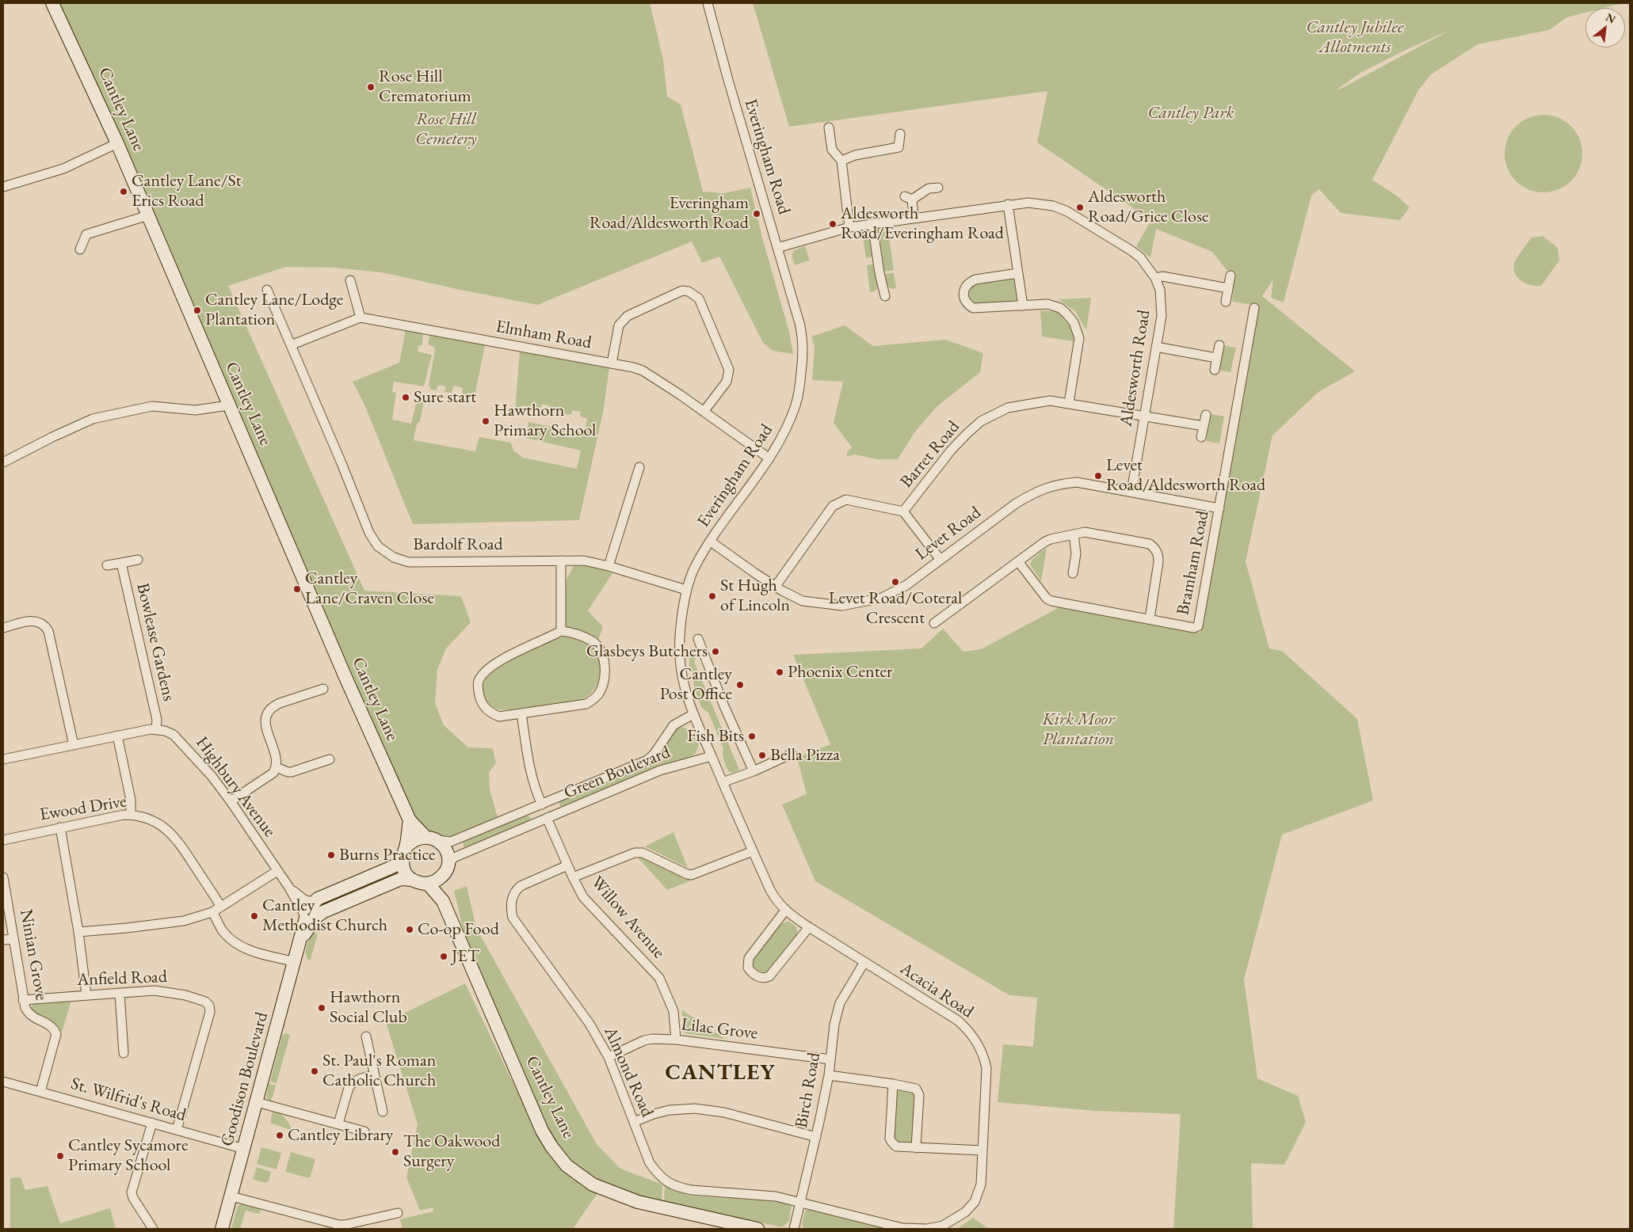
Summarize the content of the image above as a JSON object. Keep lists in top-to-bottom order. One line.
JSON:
{"streets":{"main road":["Cantley Lane","Goodison Boulevard"],"street":["Everingham Road","Elmham Road","Aldesworth Road","Barret Road","Levet Road","Bardolf Road","Bramham Road","Bowlease Gardens","Green Boulevard","Highbury Avenue","Ewood Drive","Willow Avenue","Ninian Grove","Anfield Road","Acacia Road","Lilac Grove","Almond Road","Birch Road","St. Wilfrid's Road"]},"crossings":[["Cantley Lane","Green Boulevard"],["Cantley Lane","Goodison Boulevard"],["Everingham Road","Elmham Road"],["Everingham Road","Aldesworth Road"],["Everingham Road","Levet Road"],["Everingham Road","Bardolf Road"],["Everingham Road","Green Boulevard"],["Everingham Road","Acacia Road"],["Aldesworth Road","Barret Road"],["Aldesworth Road","Levet Road"],["Levet Road","Bramham Road"],["Bowlease Gardens","Highbury Avenue"],["Green Boulevard","Willow Avenue"],["Green Boulevard","Acacia Road"],["Green Boulevard","Goodison Boulevard"],["Willow Avenue","Lilac Grove"],["Willow Avenue","Almond Road"],["Ninian Grove","Anfield Road"],["Ninian Grove","St. Wilfrid's Road"],["Anfield Road","St. Wilfrid's Road"],["Acacia Road","Almond Road"],["Acacia Road","Birch Road"],["Lilac Grove","Almond Road"],["Lilac Grove","Birch Road"],["Almond Road","Birch Road"],["Goodison Boulevard","St. Wilfrid's Road"]],"districts":["CANTLEY"],"parks":["Cantley Jubilee Allotments","Cantley Park","Rose Hill Cemetery","Kirk Moor Plantation"],"places":["Rose Hill Crematorium","Cantley Lane/St Erics Road","Aldesworth Road/Grice Close","Everingham Road/Aldesworth Road","Aldesworth Road/Everingham Road","Cantley Lane/Lodge Plantation","Sure start","Hawthorn Primary School","Levet Road/Aldesworth Road","Levet Road/Coteral Crescent","Cantley Lane/Craven Close","St Hugh of Lincoln","Glasbeys Butchers","Phoenix Center","Cantley Post Office","Fish Bits","Bella Pizza","Burns Practice","Cantley Methodist Church","Co-op Food","JET","Hawthorn Social Club","St. Paul's Roman Catholic Church","Cantley Library","The Oakwood Surgery","Cantley Sycamore Primary School"],"north":"top right"}
